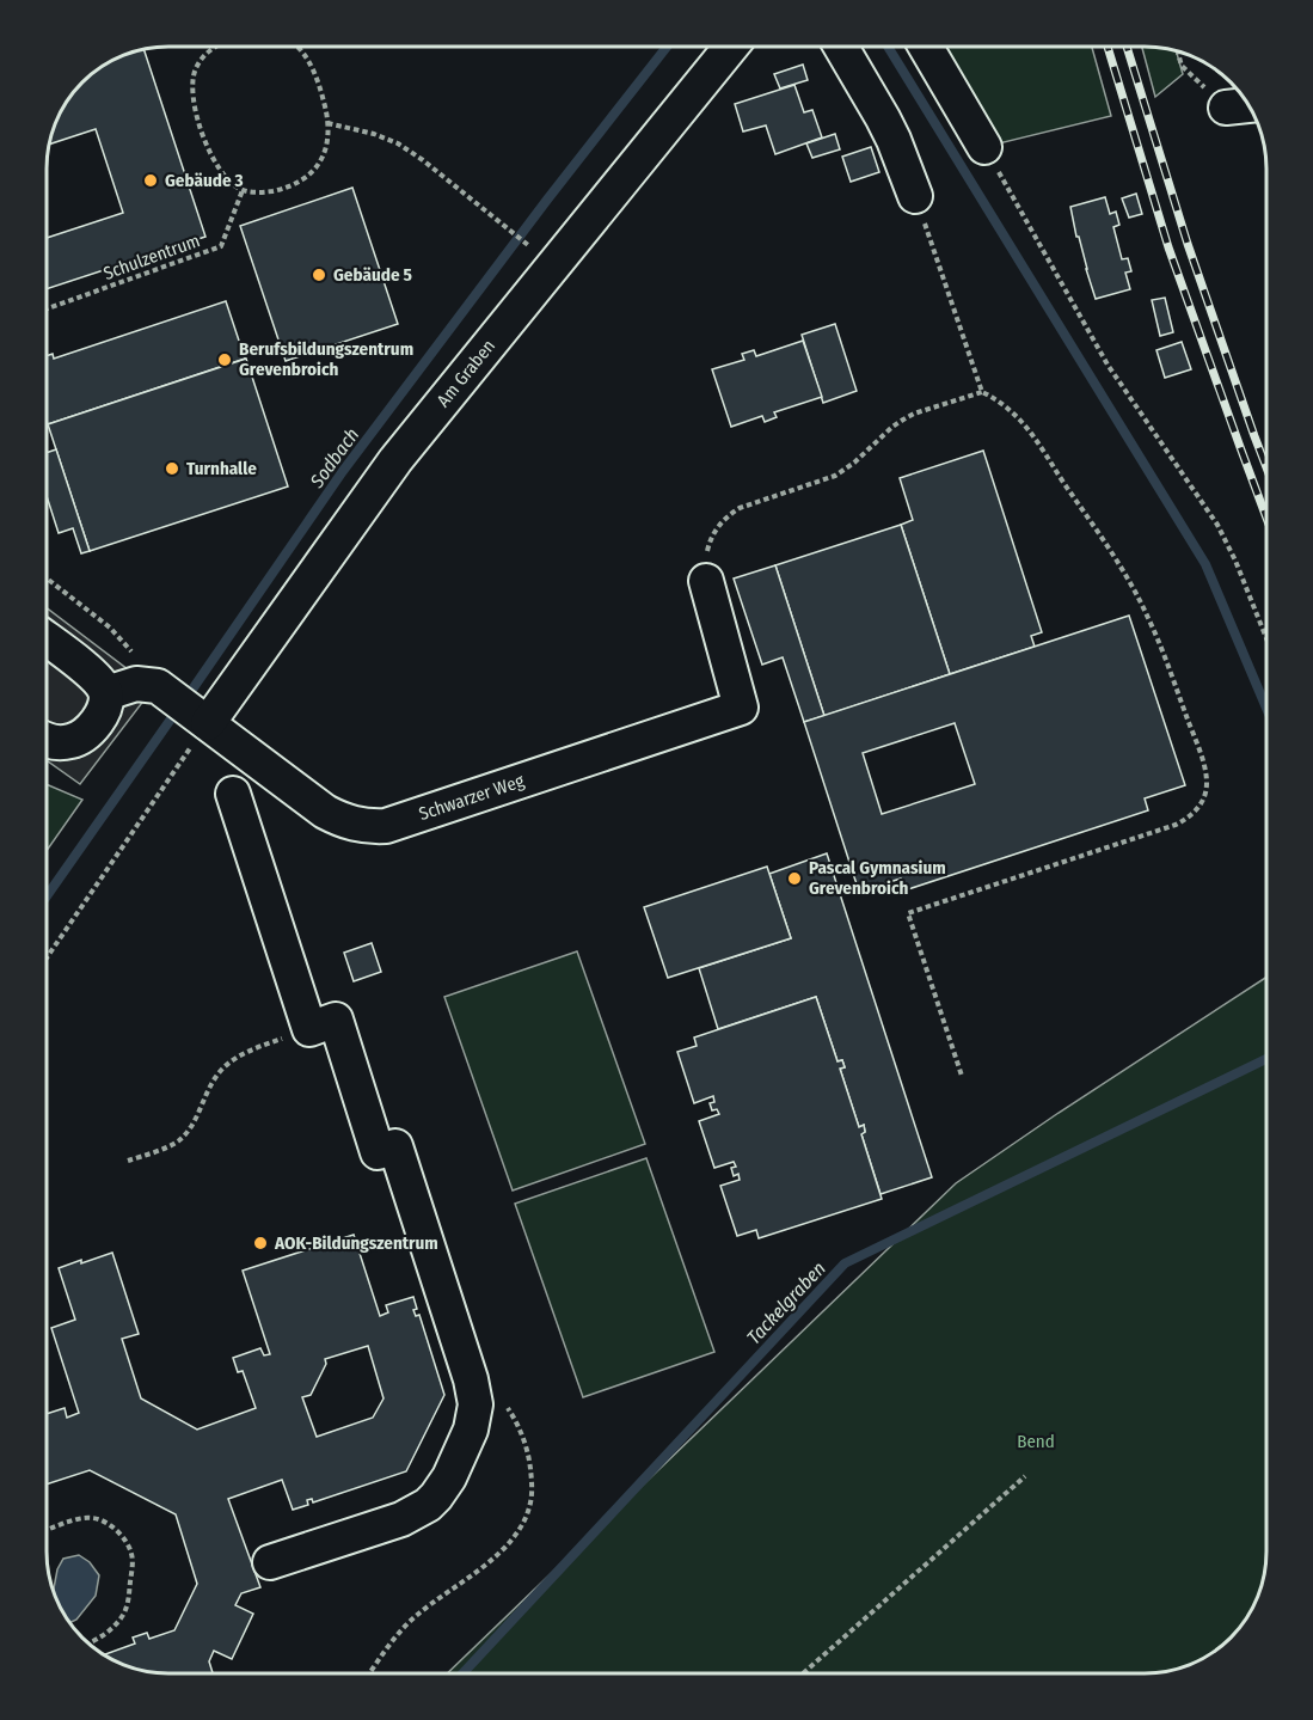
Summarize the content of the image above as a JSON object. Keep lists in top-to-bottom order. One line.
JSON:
{"streets":{"street":["Am Graben","Schwarzer Weg"],"path":["Schulzentrum"]},"crossings":[["Am Graben","Schwarzer Weg"]],"water":["Sodbach","Tackelgraben"],"parks":["Bend"],"places":["Gebäude 3","Gebäude 5","Berufsbildungszentrum Grevenbroich","Turnhalle","Pascal Gymnasium Grevenbroich","AOK-Bildungszentrum"]}
